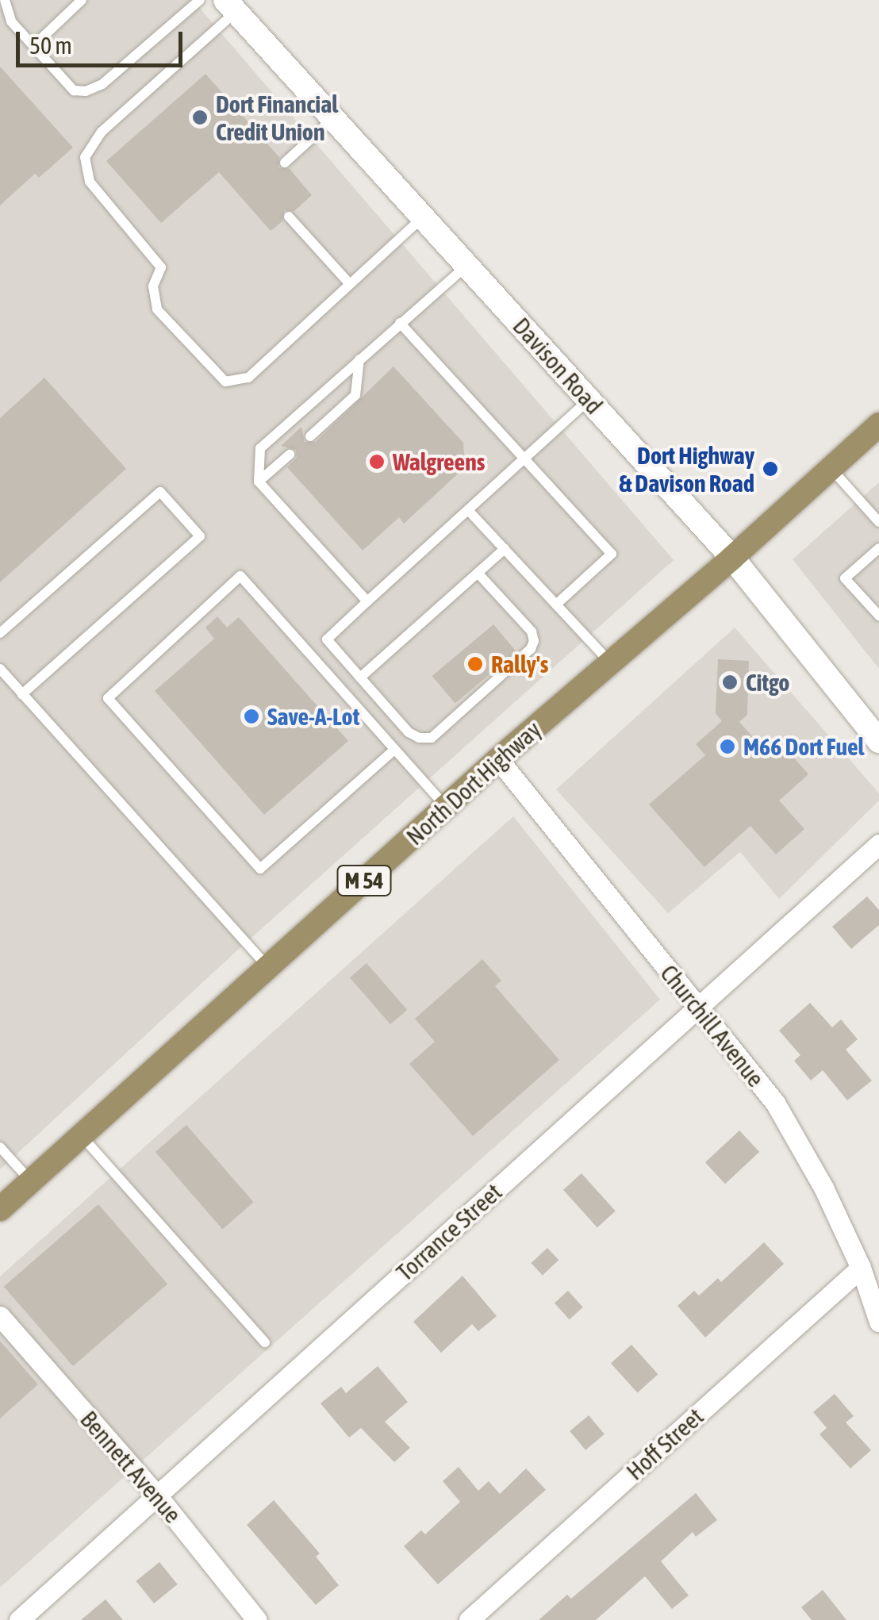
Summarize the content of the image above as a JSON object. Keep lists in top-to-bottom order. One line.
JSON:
{"streets":{"main road":["Davison Road","North Dort Highway","M 54"],"street":["Churchill Avenue","Torrance Street","Hoff Street","Bennett Avenue"]},"crossings":[["Davison Road","North Dort Highway"],["North Dort Highway","Churchill Avenue"],["Churchill Avenue","Torrance Street"],["Churchill Avenue","Hoff Street"],["Torrance Street","Bennett Avenue"]],"places":["Dort Financial Credit Union","Walgreens","Dort Highway & Davison Road","Rally's","Citgo","Save-A-Lot","M66 Dort Fuel"],"scale_bar":"50 m"}
